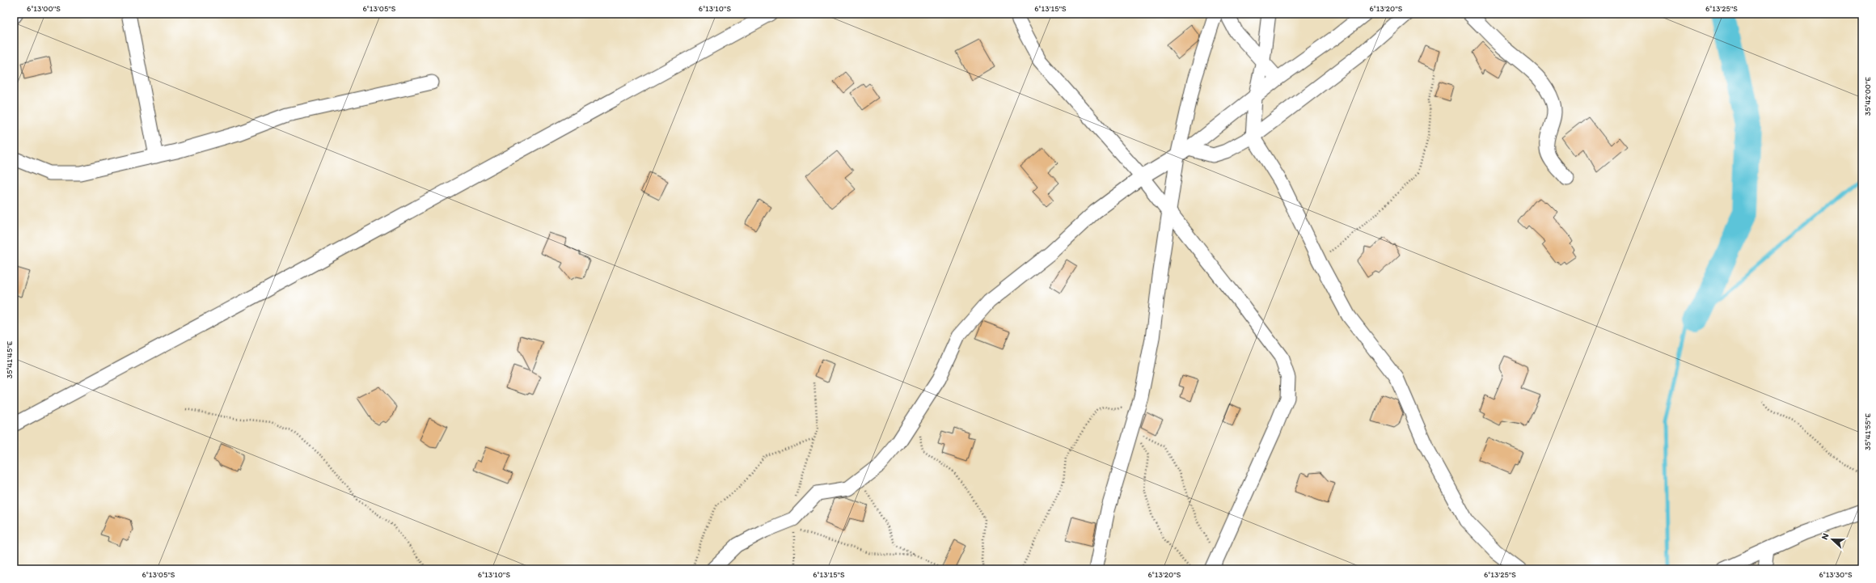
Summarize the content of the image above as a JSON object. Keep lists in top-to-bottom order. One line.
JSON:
{"north":"left","coordinates":["6°13'00\"S","6°13'05\"S","6°13'10\"S","6°13'15\"S","6°13'20\"S","6°13'25\"S","35°42'00\"E","35°41'45\"E","35°41'55\"E","6°13'30\"S"]}
